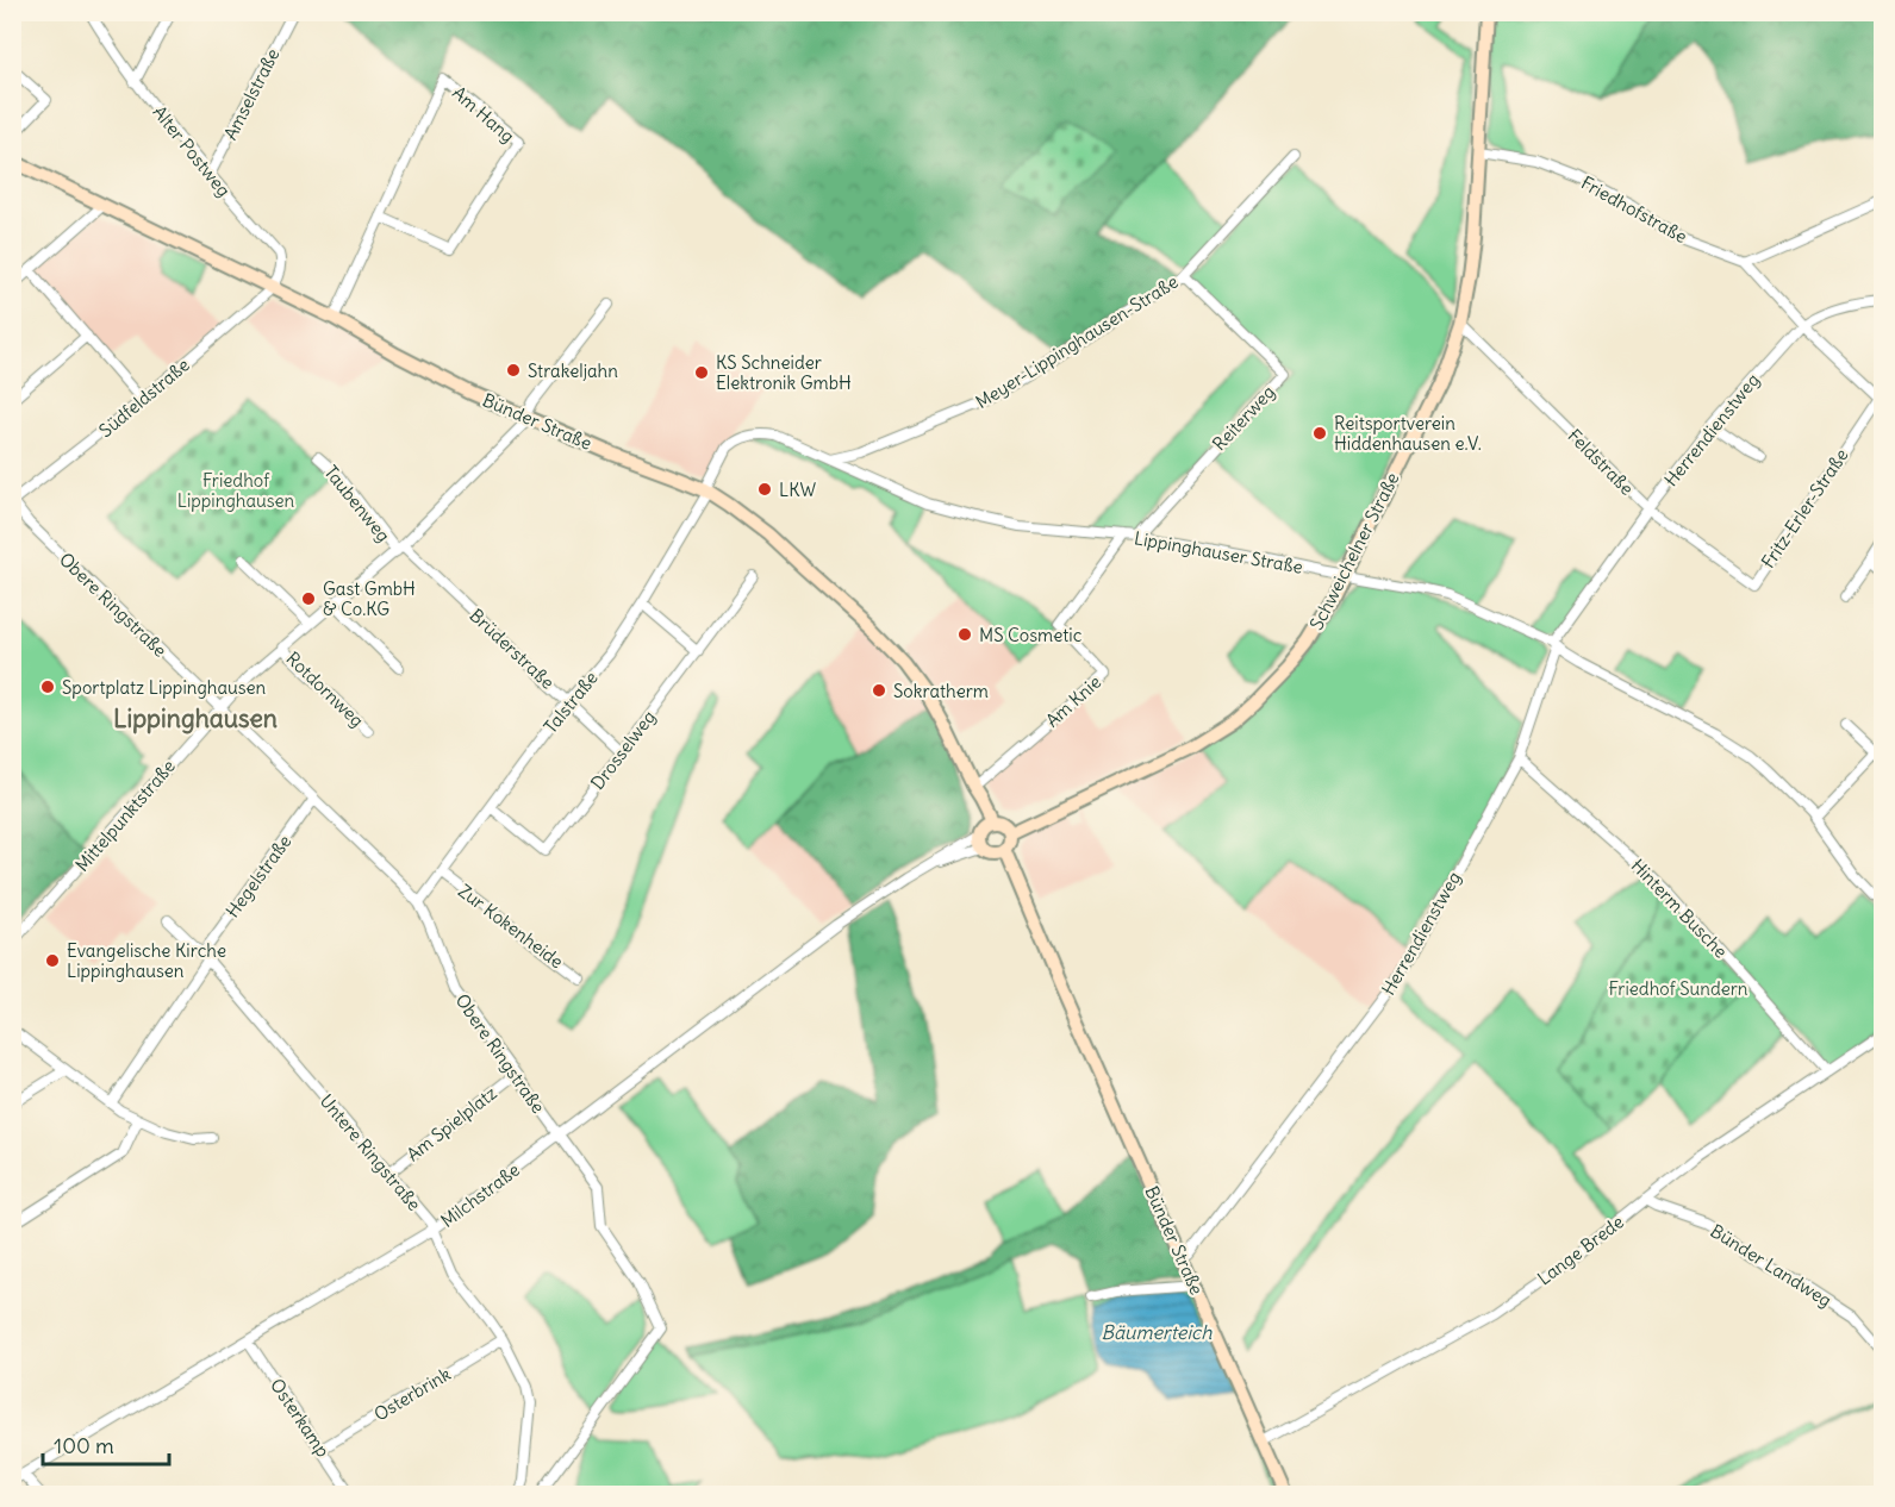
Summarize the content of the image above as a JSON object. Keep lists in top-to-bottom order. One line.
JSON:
{"streets":{"main road":["Bünder Straße","Schweichelner Straße"],"street":["Amselstraße","Am Hang","Alter Postweg","Friedhofstraße","Meyer-Lippinghausen-Straße","Südfeldstraße","Reiterweg","Herrendienstweg","Feldstraße","Taubenweg","Fritz-Erler-Straße","Lippinghauser Straße","Obere Ringstraße","Brüderstraße","Rotdornweg","Am Knie","Talstraße","Drosselweg","Mittelpunktstraße","Hegelstraße","Hinterm Busche","Zur Kokenheide","Am Spielplatz","Untere Ringstraße","Milchstraße","Lange Brede","Bünder Landweg","Osterbrink","Osterkamp"]},"crossings":[["Amselstraße","Alter Postweg"],["Am Hang","Bünder Straße"],["Alter Postweg","Südfeldstraße"],["Alter Postweg","Bünder Straße"],["Friedhofstraße","Herrendienstweg"],["Friedhofstraße","Fritz-Erler-Straße"],["Friedhofstraße","Schweichelner Straße"],["Meyer-Lippinghausen-Straße","Reiterweg"],["Meyer-Lippinghausen-Straße","Lippinghauser Straße"],["Südfeldstraße","Bünder Straße"],["Südfeldstraße","Obere Ringstraße"],["Reiterweg","Lippinghauser Straße"],["Bünder Straße","Herrendienstweg"],["Bünder Straße","Schweichelner Straße"],["Bünder Straße","Lippinghauser Straße"],["Bünder Straße","Am Knie"],["Bünder Straße","Talstraße"],["Bünder Straße","Mittelpunktstraße"],["Bünder Straße","Milchstraße"],["Bünder Straße","Lange Brede"],["Herrendienstweg","Feldstraße"],["Herrendienstweg","Lippinghauser Straße"],["Herrendienstweg","Hinterm Busche"],["Feldstraße","Fritz-Erler-Straße"],["Feldstraße","Schweichelner Straße"],["Taubenweg","Brüderstraße"],["Taubenweg","Mittelpunktstraße"],["Schweichelner Straße","Lippinghauser Straße"],["Schweichelner Straße","Milchstraße"],["Lippinghauser Straße","Am Knie"],["Lippinghauser Straße","Talstraße"],["Obere Ringstraße","Talstraße"],["Obere Ringstraße","Mittelpunktstraße"],["Obere Ringstraße","Hegelstraße"],["Obere Ringstraße","Am Spielplatz"],["Obere Ringstraße","Milchstraße"],["Brüderstraße","Talstraße"],["Brüderstraße","Drosselweg"],["Brüderstraße","Mittelpunktstraße"],["Rotdornweg","Mittelpunktstraße"],["Talstraße","Drosselweg"],["Talstraße","Zur Kokenheide"],["Hegelstraße","Untere Ringstraße"],["Hinterm Busche","Lange Brede"],["Am Spielplatz","Untere Ringstraße"],["Untere Ringstraße","Milchstraße"],["Untere Ringstraße","Osterbrink"],["Milchstraße","Osterkamp"],["Lange Brede","Bünder Landweg"],["Osterbrink","Osterkamp"]],"districts":["Lippinghausen"],"water":["Bäumerteich"],"parks":["Friedhof Lippinghausen","Friedhof Sundern"],"places":["Strakeljahn","KS Schneider Elektronik GmbH","Reitsportverein Hiddenhausen e.V.","LKW","Gast GmbH & Co.KG","MS Cosmetic","Sportplatz Lippinghausen","Sokratherm","Evangelische Kirche Lippinghausen"],"scale_bar":"100 m"}
